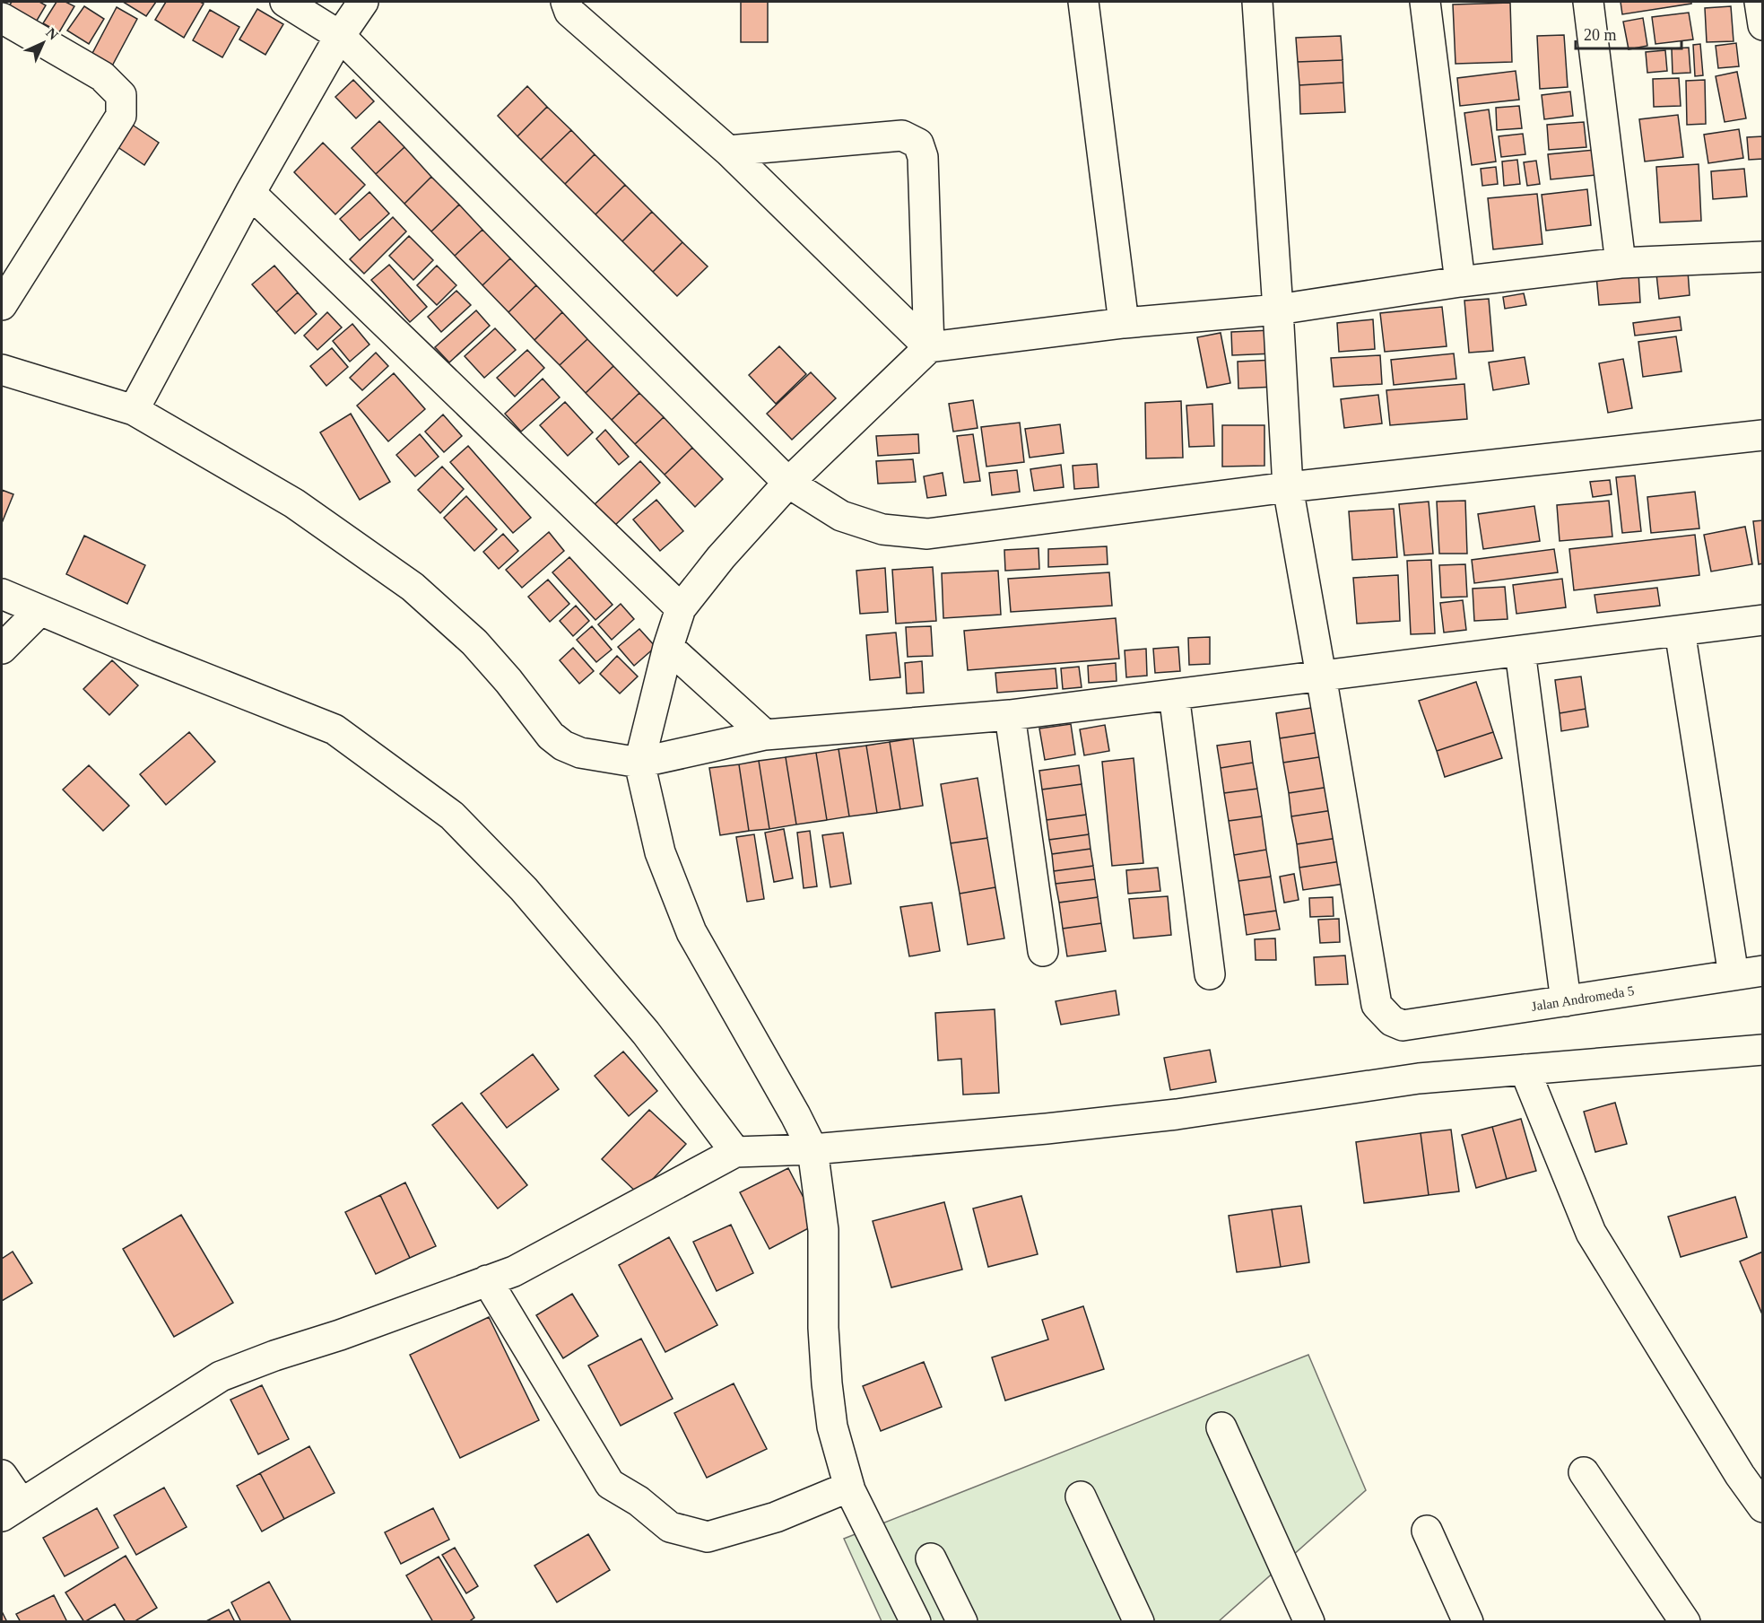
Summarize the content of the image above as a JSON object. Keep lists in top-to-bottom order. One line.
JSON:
{"streets":{"street":["Jalan Andromeda 5"]},"scale_bar":"20 m","north":"top right"}
